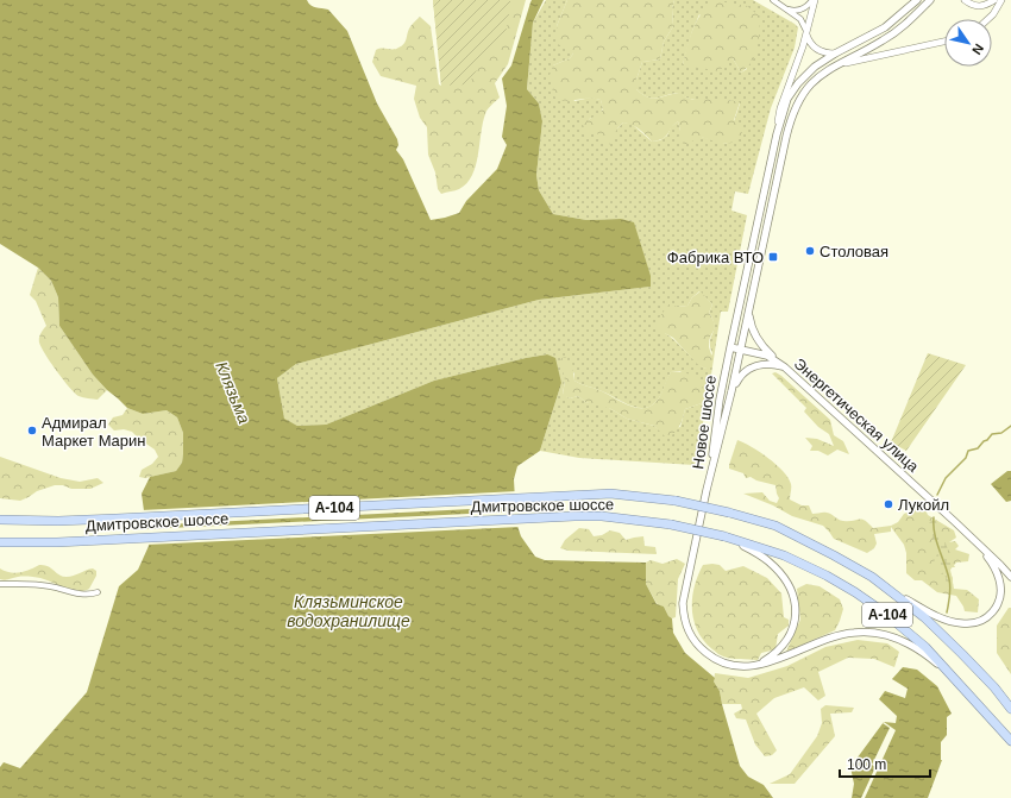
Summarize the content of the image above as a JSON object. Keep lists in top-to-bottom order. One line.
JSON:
{"streets":{"highway":["Дмитровское шоссе","А-104"],"main road":["Энергетическая улица","Новое шоссе"]},"crossings":[["Энергетическая улица","Новое шоссе"]],"water":["Клязьма","Клязьминское водохранилище"],"places":{"other":["Столовая","Адмирал Маркет Марин","Лукойл"],"transit":["Фабрика ВТО"]},"scale_bar":"100 m","north":"bottom right"}
